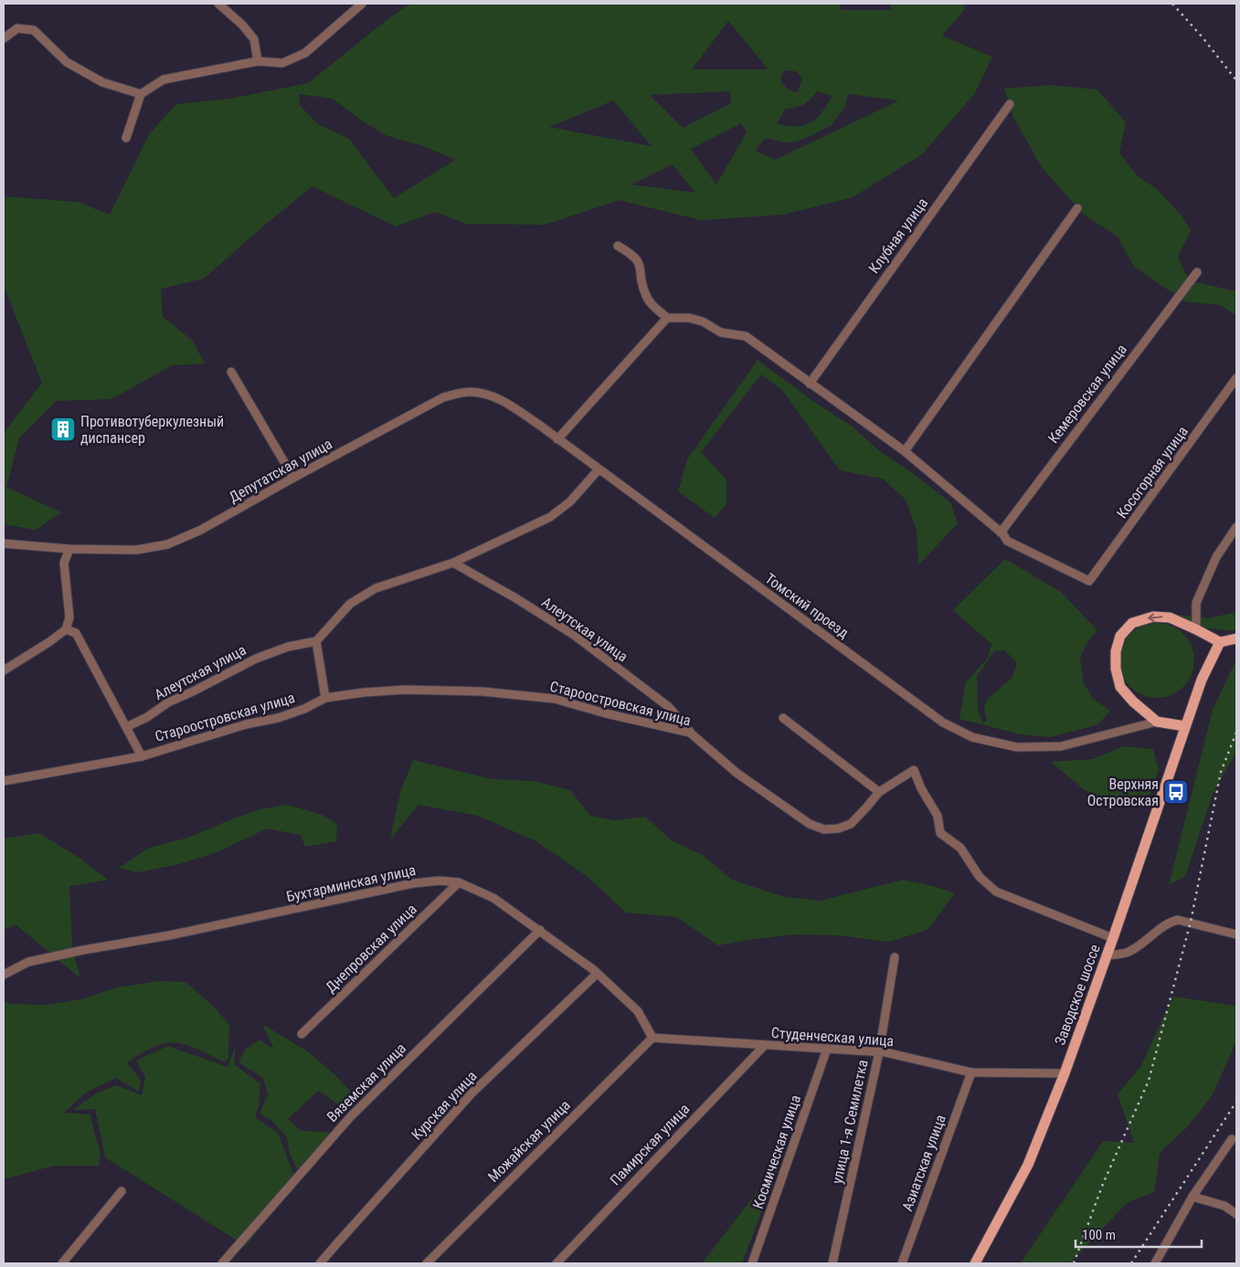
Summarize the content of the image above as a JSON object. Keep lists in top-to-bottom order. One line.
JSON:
{"streets":{"main road":["Заводское шоссе"],"street":["Клубная улица","Кемеровская улица","Депутатская улица","Косогорная улица","Томский проезд","Алеутская улица","Староостровская улица","Бухтарминская улица","Днепровская улица","Студенческая улица","Вяземская улица","Курская улица","улица 1-я Семилетка","Можайская улица","Памирская улица","Космическая улица","Азиатская улица"]},"crossings":[["Кемеровская улица","Косогорная улица"],["Депутатская улица","Томский проезд"],["Томский проезд","Заводское шоссе"],["Алеутская улица","Староостровская улица"],["Староостровская улица","Заводское шоссе"],["Бухтарминская улица","Днепровская улица"],["Бухтарминская улица","Студенческая улица"],["Бухтарминская улица","Вяземская улица"],["Бухтарминская улица","Курская улица"],["Бухтарминская улица","Можайская улица"],["Заводское шоссе","Студенческая улица"],["Студенческая улица","улица 1-я Семилетка"],["Студенческая улица","Можайская улица"],["Студенческая улица","Памирская улица"],["Студенческая улица","Космическая улица"],["Студенческая улица","Азиатская улица"]],"places":{"building":["Противотуберкулезный диспансер"],"bus stop":["Верхняя Островская"]},"scale_bar":"100 m"}
